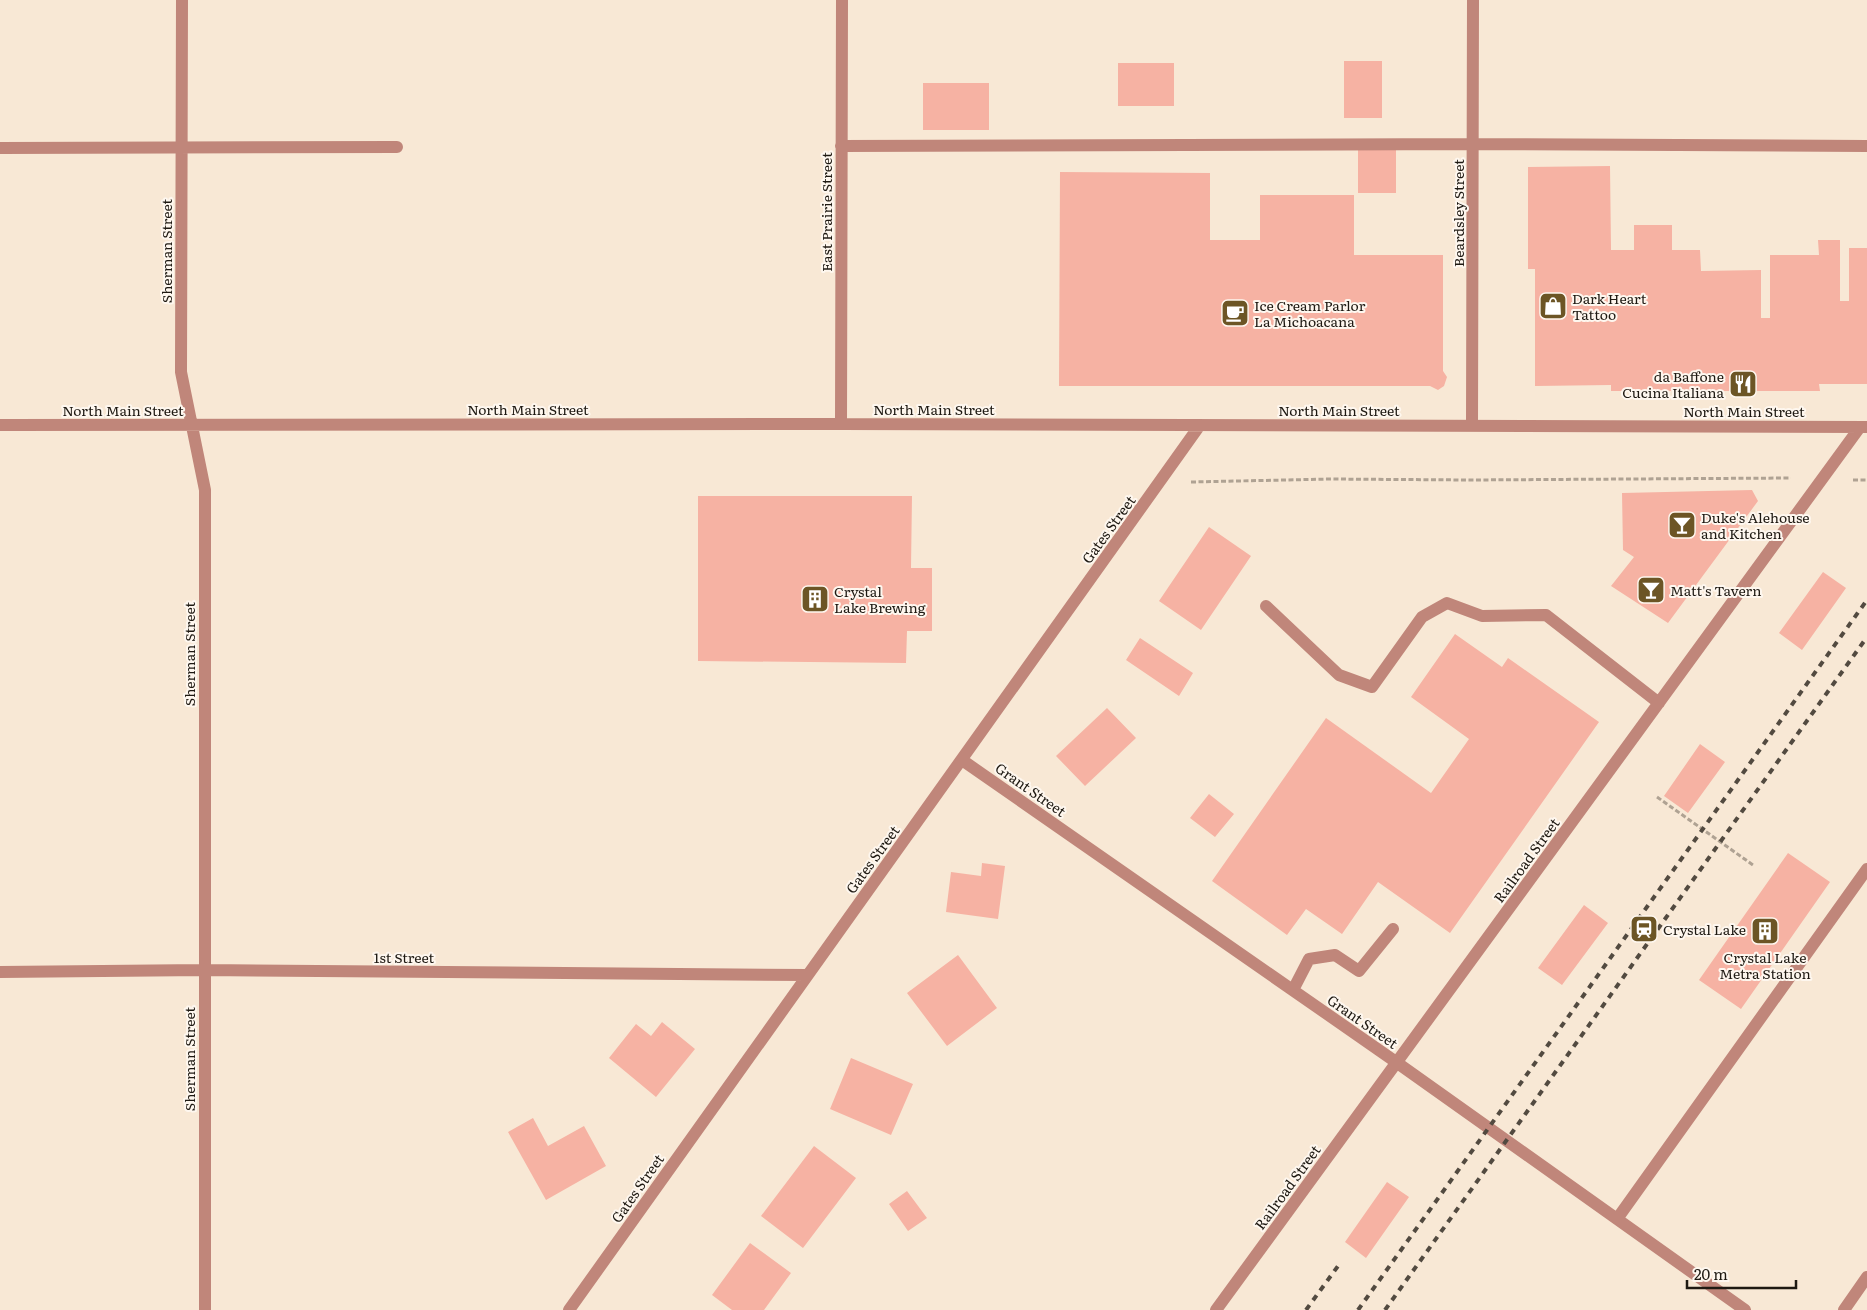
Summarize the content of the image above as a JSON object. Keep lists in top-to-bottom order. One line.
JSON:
{"streets":{"street":["East Prairie Street","Beardsley Street","Sherman Street","North Main Street","Gates Street","Grant Street","Railroad Street","1st Street"]},"crossings":[["East Prairie Street","North Main Street"],["Beardsley Street","North Main Street"],["Sherman Street","North Main Street"],["Sherman Street","1st Street"],["North Main Street","Gates Street"],["North Main Street","Railroad Street"],["Gates Street","Grant Street"],["Gates Street","1st Street"],["Grant Street","Railroad Street"]],"places":{"shop":["Dark Heart Tattoo"],"cafe":["Ice Cream Parlor La Michoacana"],"restaurant":["da Baffone Cucina Italiana"],"bar":["Duke's Alehouse and Kitchen","Matt's Tavern"],"building":["Crystal Lake Brewing","Crystal Lake Metra Station"],"station":["Crystal Lake"]},"scale_bar":"20 m"}
